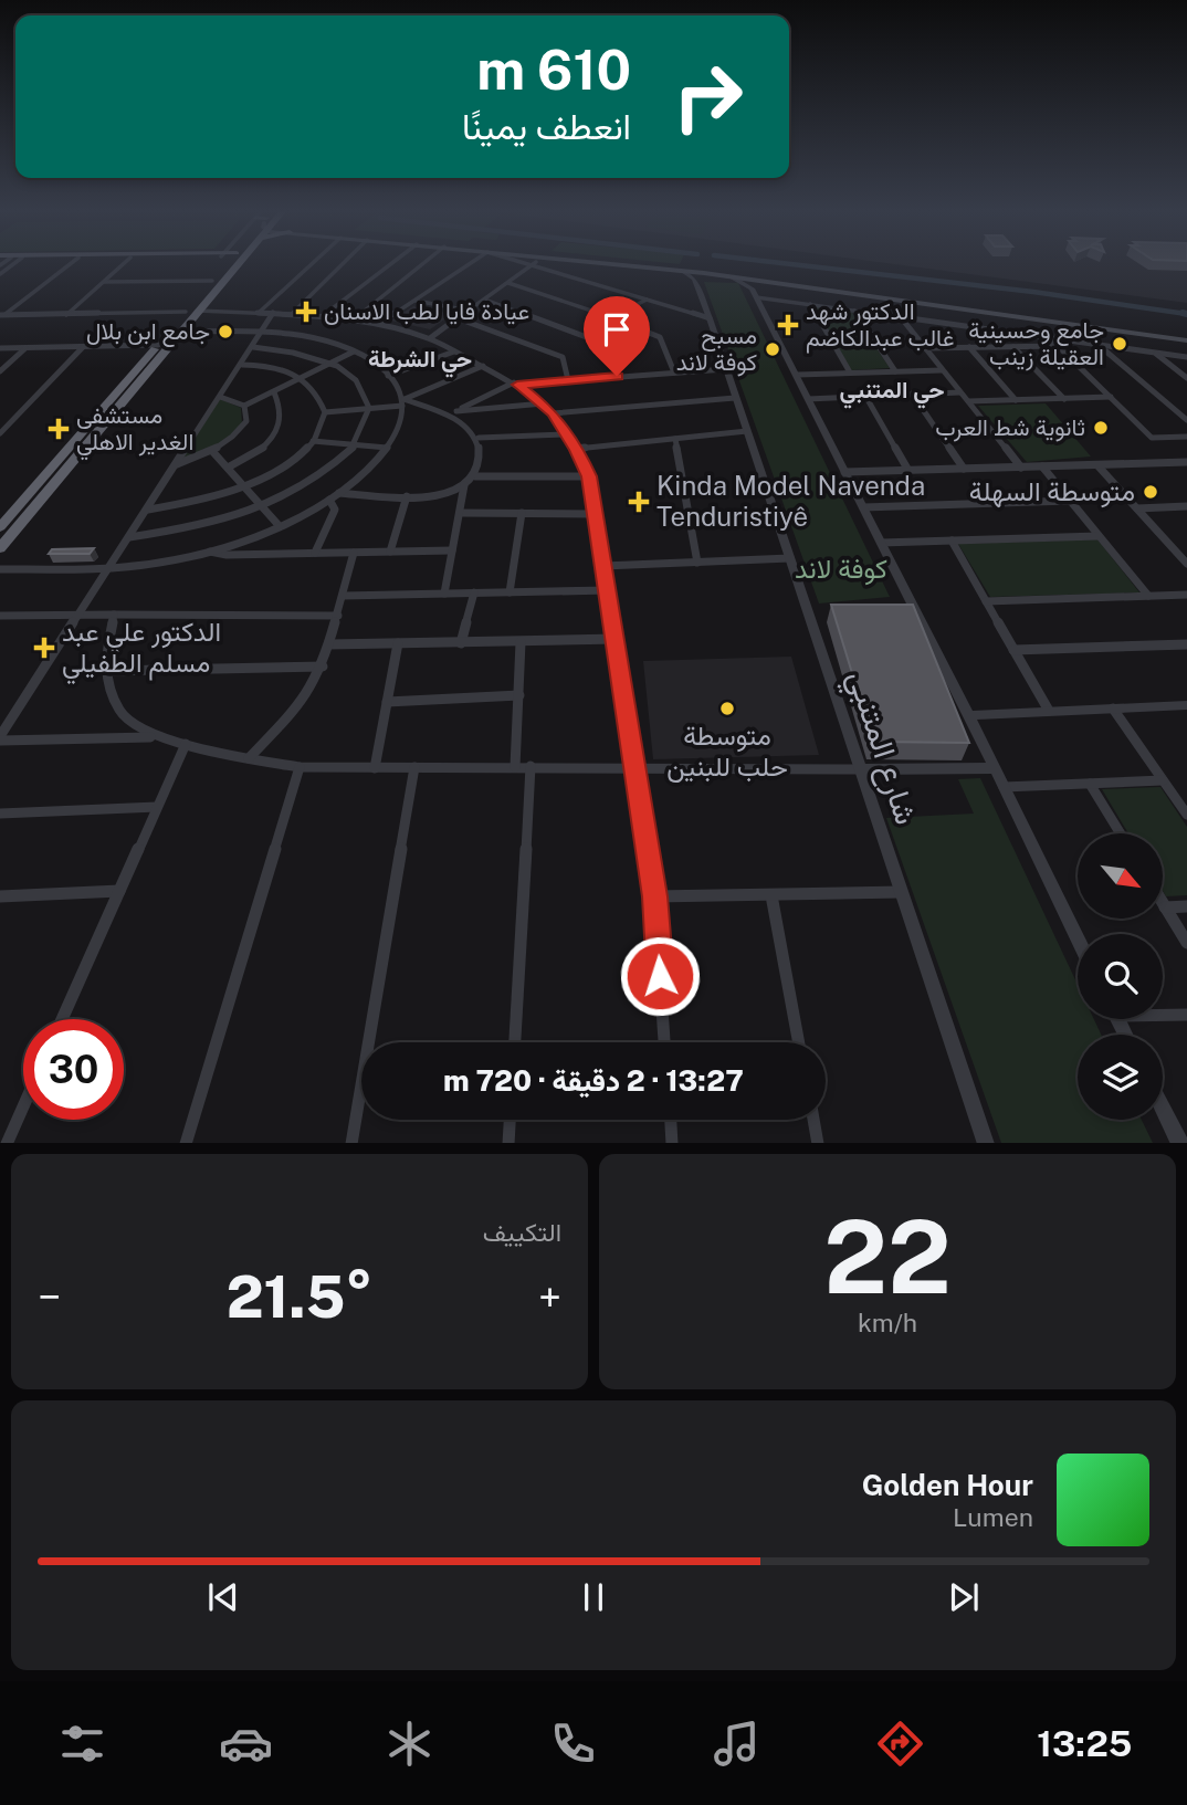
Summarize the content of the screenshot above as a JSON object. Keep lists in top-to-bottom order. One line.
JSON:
{"streets":{"street":["شارع المتنبي"]},"districts":["حي الشرطة","حي المتنبي"],"parks":["كوفة لاند"],"places":{"health":["عيادة فايا لطب الاسنان","الدكتور شهد غالب عبدالكاضم","مستشفى الغدير الاهلي","Kinda Model Navenda Tenduristiyê","الدكتور علي عبد مسلم الطفيلي"],"other":["جامع ابن بلال","جامع وحسينية العقيلة زينب","مسبح كوفة لاند","ثانوية شط العرب","متوسطة السهلة","متوسطة حلب للبنين"]},"north":"bottom right","page":{"turn":["610 m","انعطف يمينًا"],"limit":"30","trip":"13:27 · 2 دقيقة · 720 m","tile":[["22","km/h"],"التكييف"],"heat":["−","21.5°","+"],"song":["Golden Hour","Lumen"],"tabs":"13:25"}}
